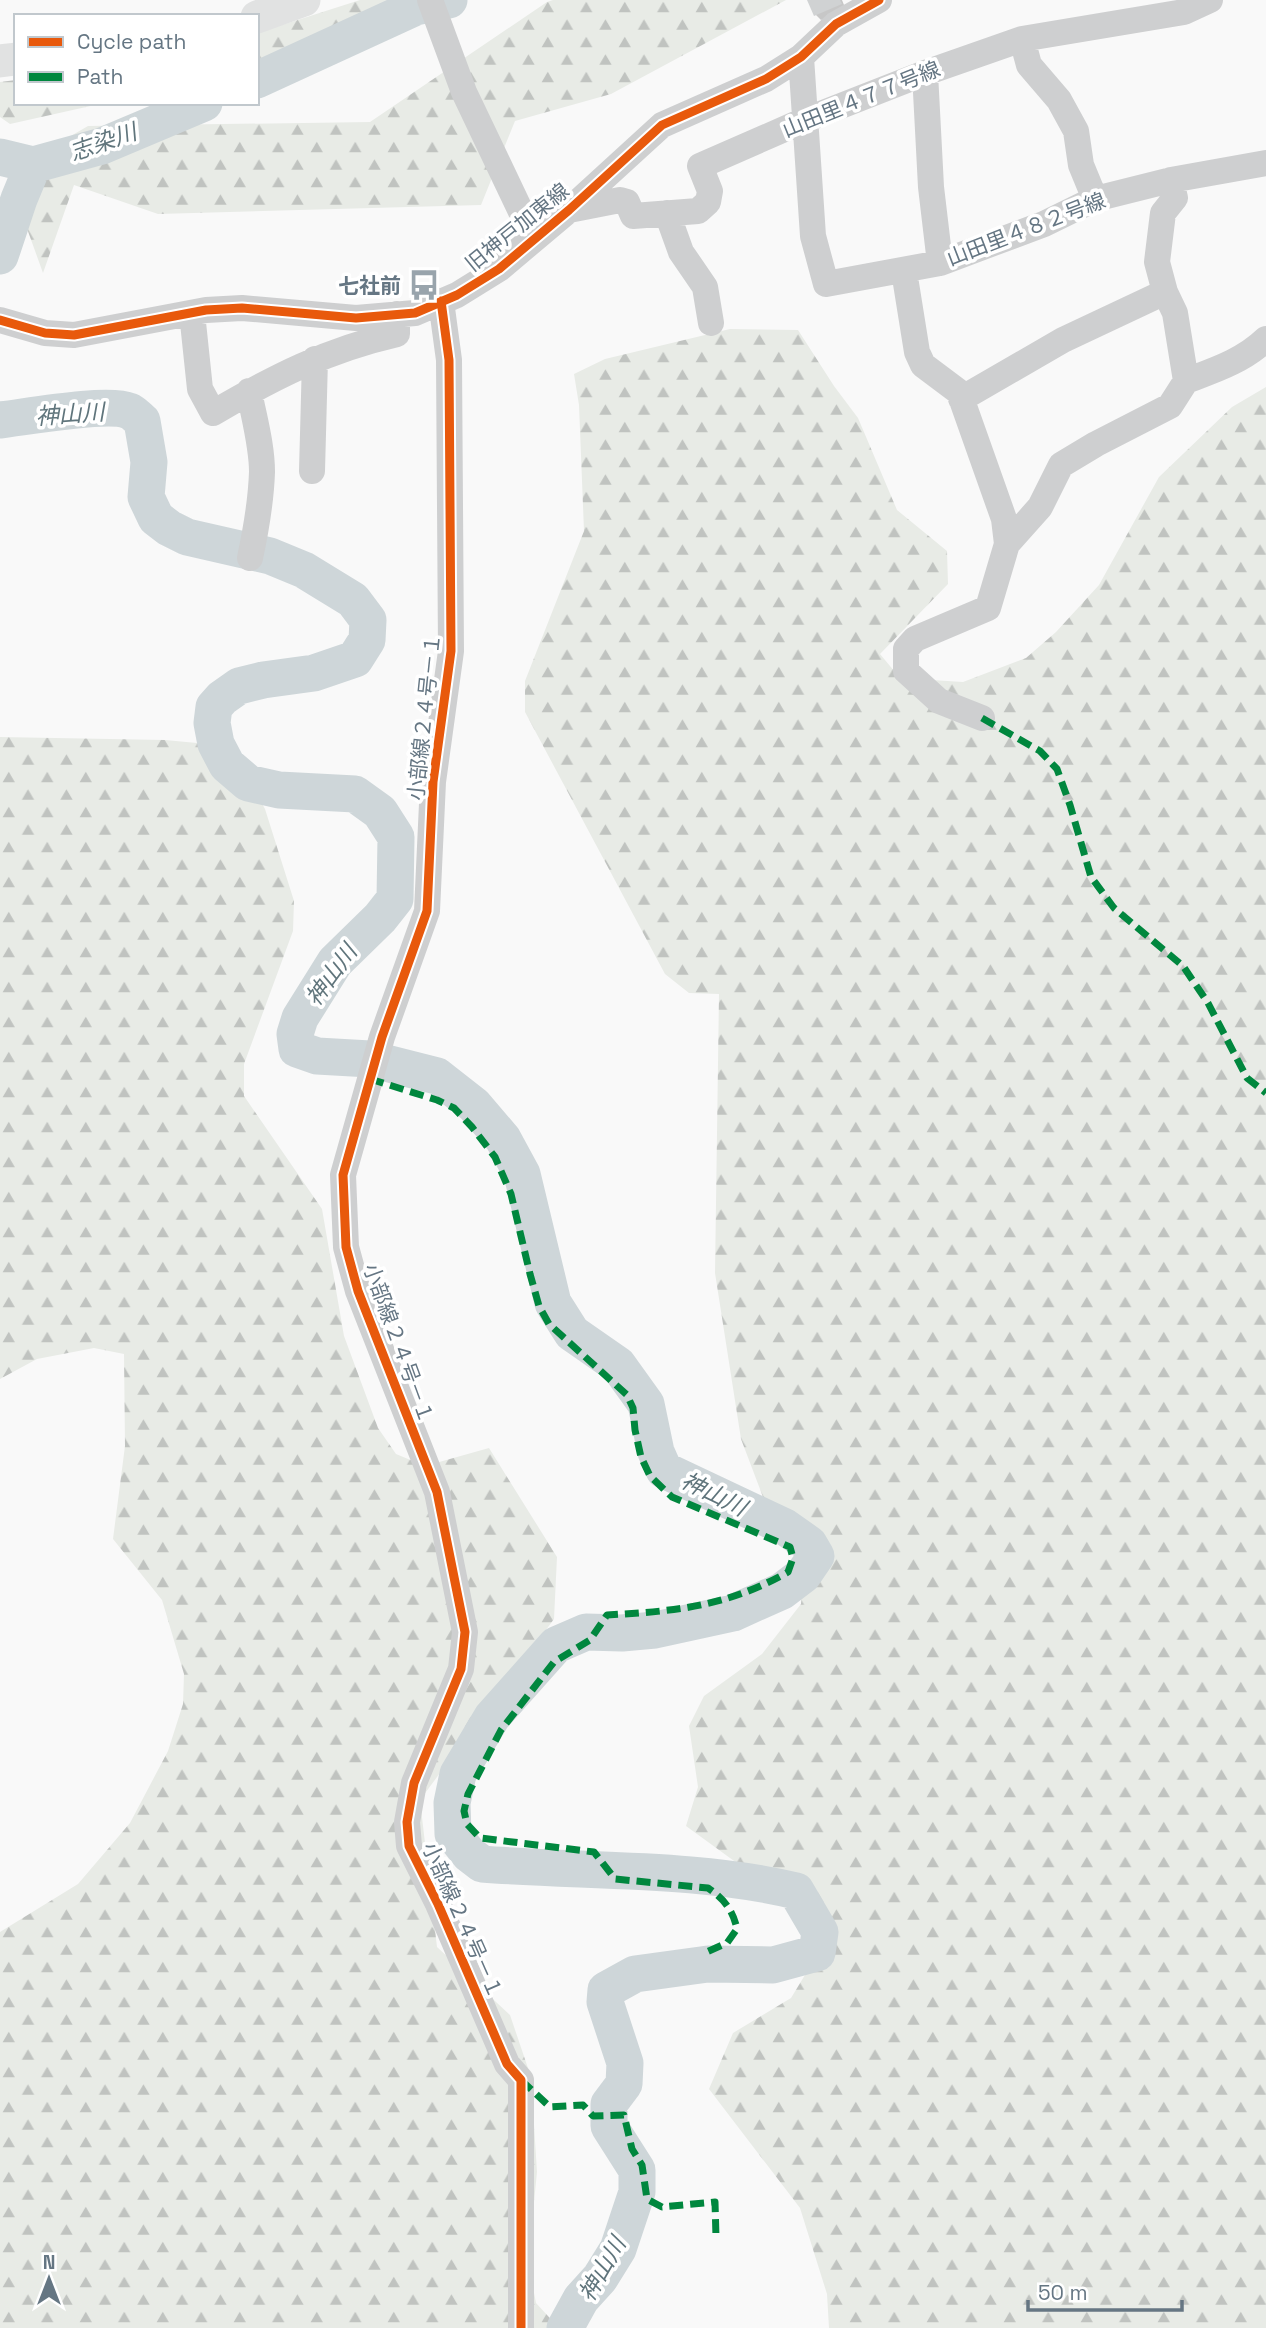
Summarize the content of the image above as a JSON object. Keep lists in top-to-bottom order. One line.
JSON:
{"streets":{"street":["山田里４７７号線","旧神戸加東線","山田里４８２号線","小部線２４号－１"]},"crossings":[["山田里４７７号線","旧神戸加東線"],["山田里４７７号線","山田里４８２号線"],["旧神戸加東線","小部線２４号－１"]],"water":["志染川","神山川"],"places":{"bus stop":["七社前"]},"legend":["Cycle path","Path"],"scale_bar":"50 m","north":"top"}
